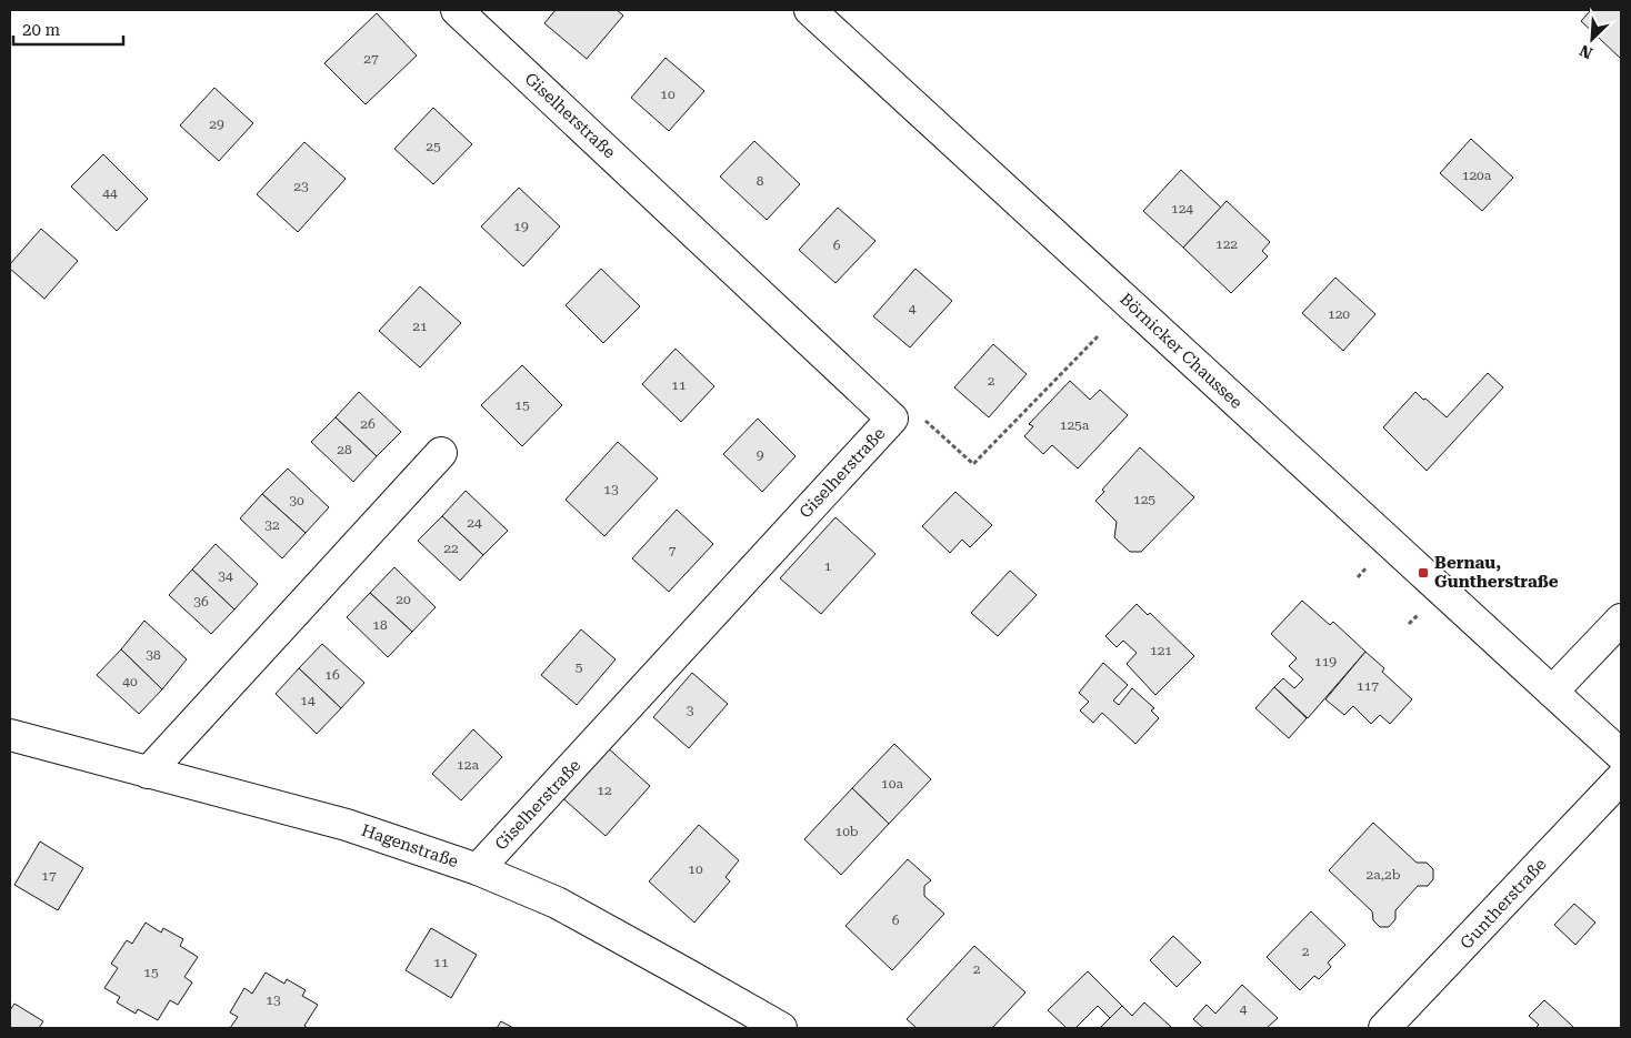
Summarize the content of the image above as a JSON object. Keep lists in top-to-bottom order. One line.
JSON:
{"streets":{"street":["Giselherstraße","Börnicker Chaussee","Hagenstraße","Guntherstraße"]},"crossings":[["Giselherstraße","Hagenstraße"]],"places":{"transit":["Bernau, Guntherstraße"]},"house_numbers":["27","10","29","25","120a","8","23","44","124","19","122","6","4","120","21","2","11","15","26","125a","28","9","13","125","30","24","32","22","7","1","34","20","36","18","121","38","119","5","16","40","117","14","3","12a","10a","12","10b","10","2a,2b","17","6","2","11","2","15","13","4"],"scale_bar":"20 m","north":"bottom left"}
